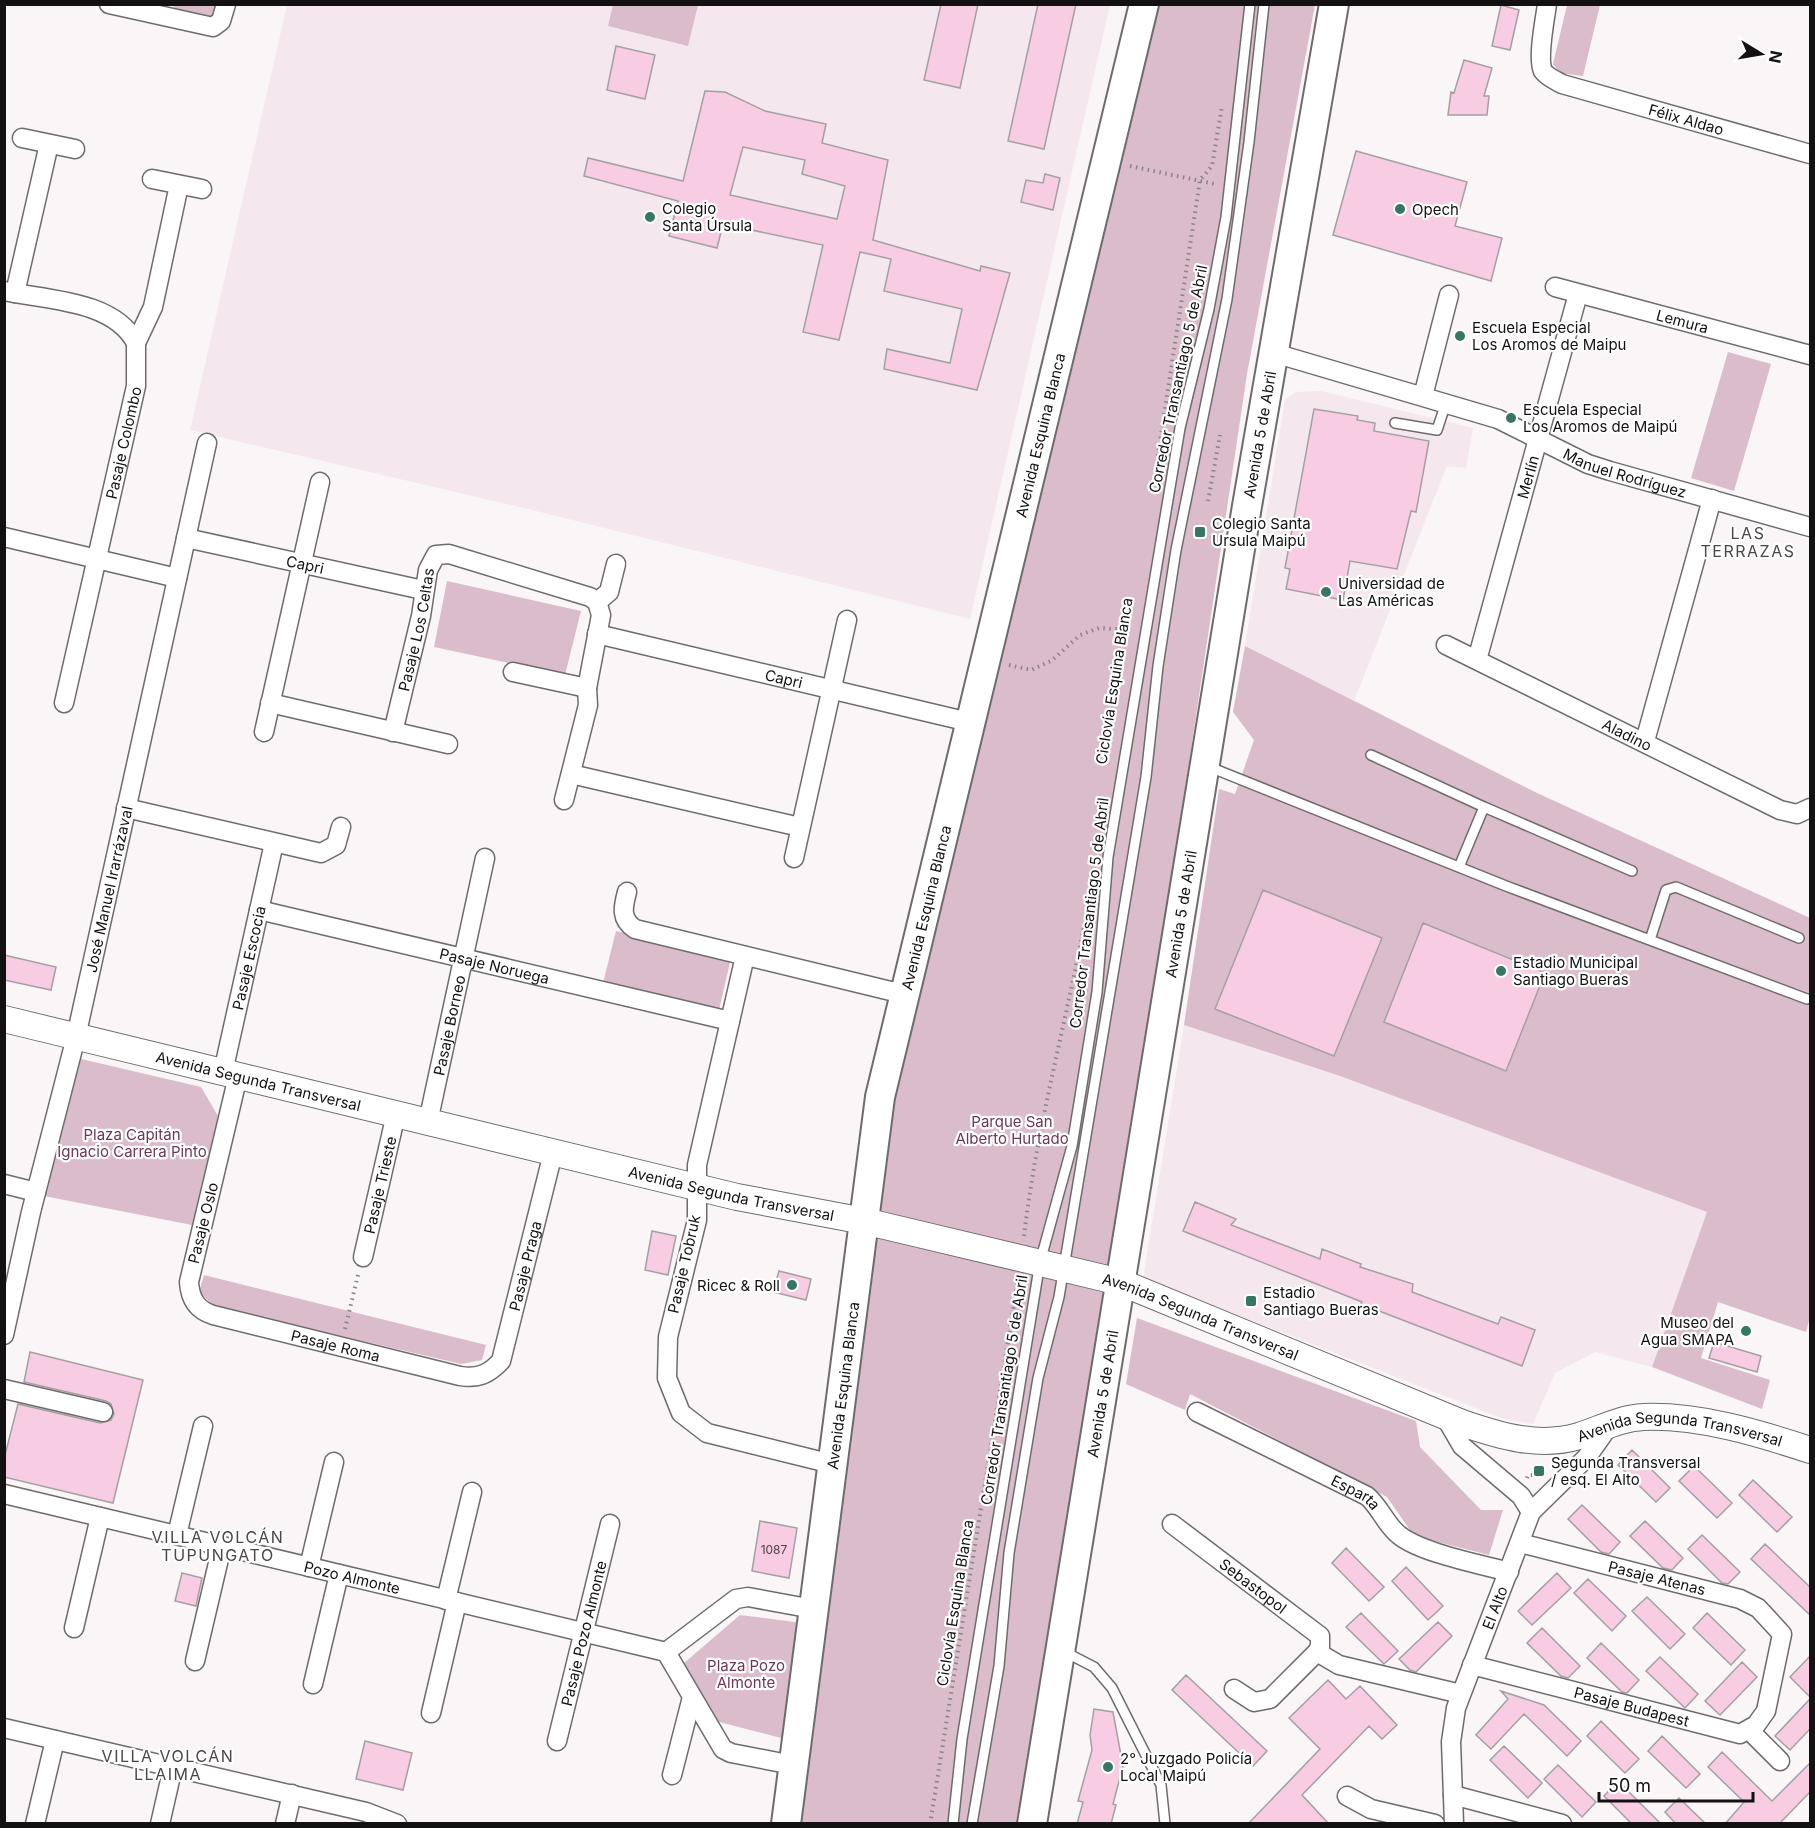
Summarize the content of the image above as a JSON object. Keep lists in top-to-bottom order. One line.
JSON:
{"streets":{"main road":["Avenida Esquina Blanca","Avenida 5 de Abril","Avenida Segunda Transversal"],"street":["Félix Aldao","Lemura","Pasaje Colombo","Manuel Rodríguez","Merlín","Capri","Pasaje Los Celtas","Aladino","José Manuel Irarrázaval","Pasaje Escocia","Pasaje Noruega","Pasaje Borneo","Pasaje Trieste","Pasaje Oslo","Pasaje Tobruk","Pasaje Praga","Pasaje Roma","Esparta","Pozo Almonte","Pasaje Atenas","Sebastopol","El Alto","Pasaje Pozo Almonte","Pasaje Budapest"],"lane":["Corredor Transantiago 5 de Abril"],"path":["Ciclovía Esquina Blanca"]},"crossings":[["Lemura","Merlín"],["Corredor Transantiago 5 de Abril","Ciclovía Esquina Blanca"],["Corredor Transantiago 5 de Abril","Avenida Segunda Transversal"],["Avenida Esquina Blanca","Capri"],["Avenida Esquina Blanca","Ciclovía Esquina Blanca"],["Avenida Esquina Blanca","Avenida Segunda Transversal"],["Avenida Esquina Blanca","Pasaje Tobruk"],["Avenida 5 de Abril","Manuel Rodríguez"],["Avenida 5 de Abril","Avenida Segunda Transversal"],["Manuel Rodríguez","Merlín"],["Merlín","Aladino"],["Capri","Pasaje Los Celtas"],["Capri","José Manuel Irarrázaval"],["Ciclovía Esquina Blanca","Avenida Segunda Transversal"],["José Manuel Irarrázaval","Avenida Segunda Transversal"],["Pasaje Escocia","Pasaje Noruega"],["Pasaje Escocia","Avenida Segunda Transversal"],["Pasaje Escocia","Pasaje Oslo"],["Pasaje Noruega","Pasaje Borneo"],["Pasaje Noruega","Pasaje Tobruk"],["Pasaje Borneo","Avenida Segunda Transversal"],["Avenida Segunda Transversal","Pasaje Trieste"],["Avenida Segunda Transversal","Pasaje Oslo"],["Avenida Segunda Transversal","Pasaje Tobruk"],["Avenida Segunda Transversal","Pasaje Praga"],["Avenida Segunda Transversal","El Alto"],["Pasaje Oslo","Pasaje Roma"],["Pasaje Praga","Pasaje Roma"],["Esparta","El Alto"],["Pozo Almonte","Pasaje Pozo Almonte"],["Pasaje Atenas","El Alto"],["Pasaje Atenas","Pasaje Budapest"],["El Alto","Pasaje Budapest"]],"districts":["LAS TERRAZAS","VILLA VOLCÁN TUPUNGATO","VILLA VOLCÁN LLAIMA"],"parks":["Parque San Alberto Hurtado","Plaza Capitán Ignacio Carrera Pinto","Plaza Pozo Almonte"],"places":{"other":["Opech","Colegio Santa Úrsula","Escuela Especial Los Aromos de Maipu","Escuela Especial Los Aromos de Maipú","Universidad de Las Américas","Estadio Municipal Santiago Bueras","Ricec & Roll","Museo del Agua SMAPA","2° Juzgado Policía Local Maipú"],"transit":["Colegio Santa Ursula Maipú","Estadio Santiago Bueras","Segunda Transversal / esq. El Alto"]},"house_numbers":["1087"],"scale_bar":"50 m","north":"right"}
